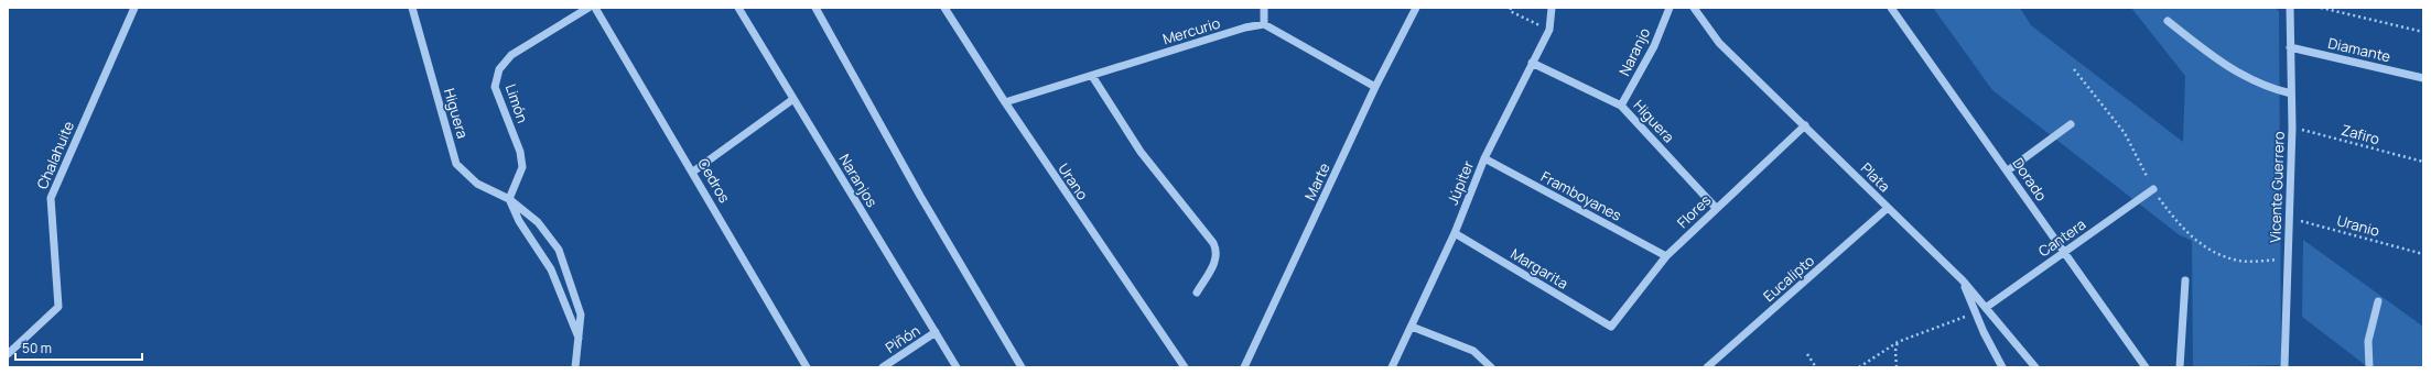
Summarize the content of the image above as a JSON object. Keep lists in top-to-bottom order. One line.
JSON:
{"streets":{"street":["Mercurio","Diamante","Naranjo","Limón","Higuera","Chalahuite","Plata","Dorado","Cedros","Naranjos","Urano","Marte","Júpiter","Vicente Guerrero","Framboyanes","Flores","Cantera","Margarita","Eucalipto","Piñón"],"path":["Zafiro","Uranio"]},"crossings":[["Mercurio","Urano"],["Diamante","Vicente Guerrero"],["Naranjo","Higuera"],["Limón","Higuera"],["Higuera","Júpiter"],["Higuera","Flores"],["Zafiro","Vicente Guerrero"],["Plata","Flores"],["Plata","Cantera"],["Plata","Eucalipto"],["Dorado","Cantera"],["Naranjos","Piñón"],["Júpiter","Framboyanes"],["Júpiter","Margarita"],["Vicente Guerrero","Uranio"],["Framboyanes","Flores"],["Flores","Margarita"]],"scale_bar":"50 m"}
